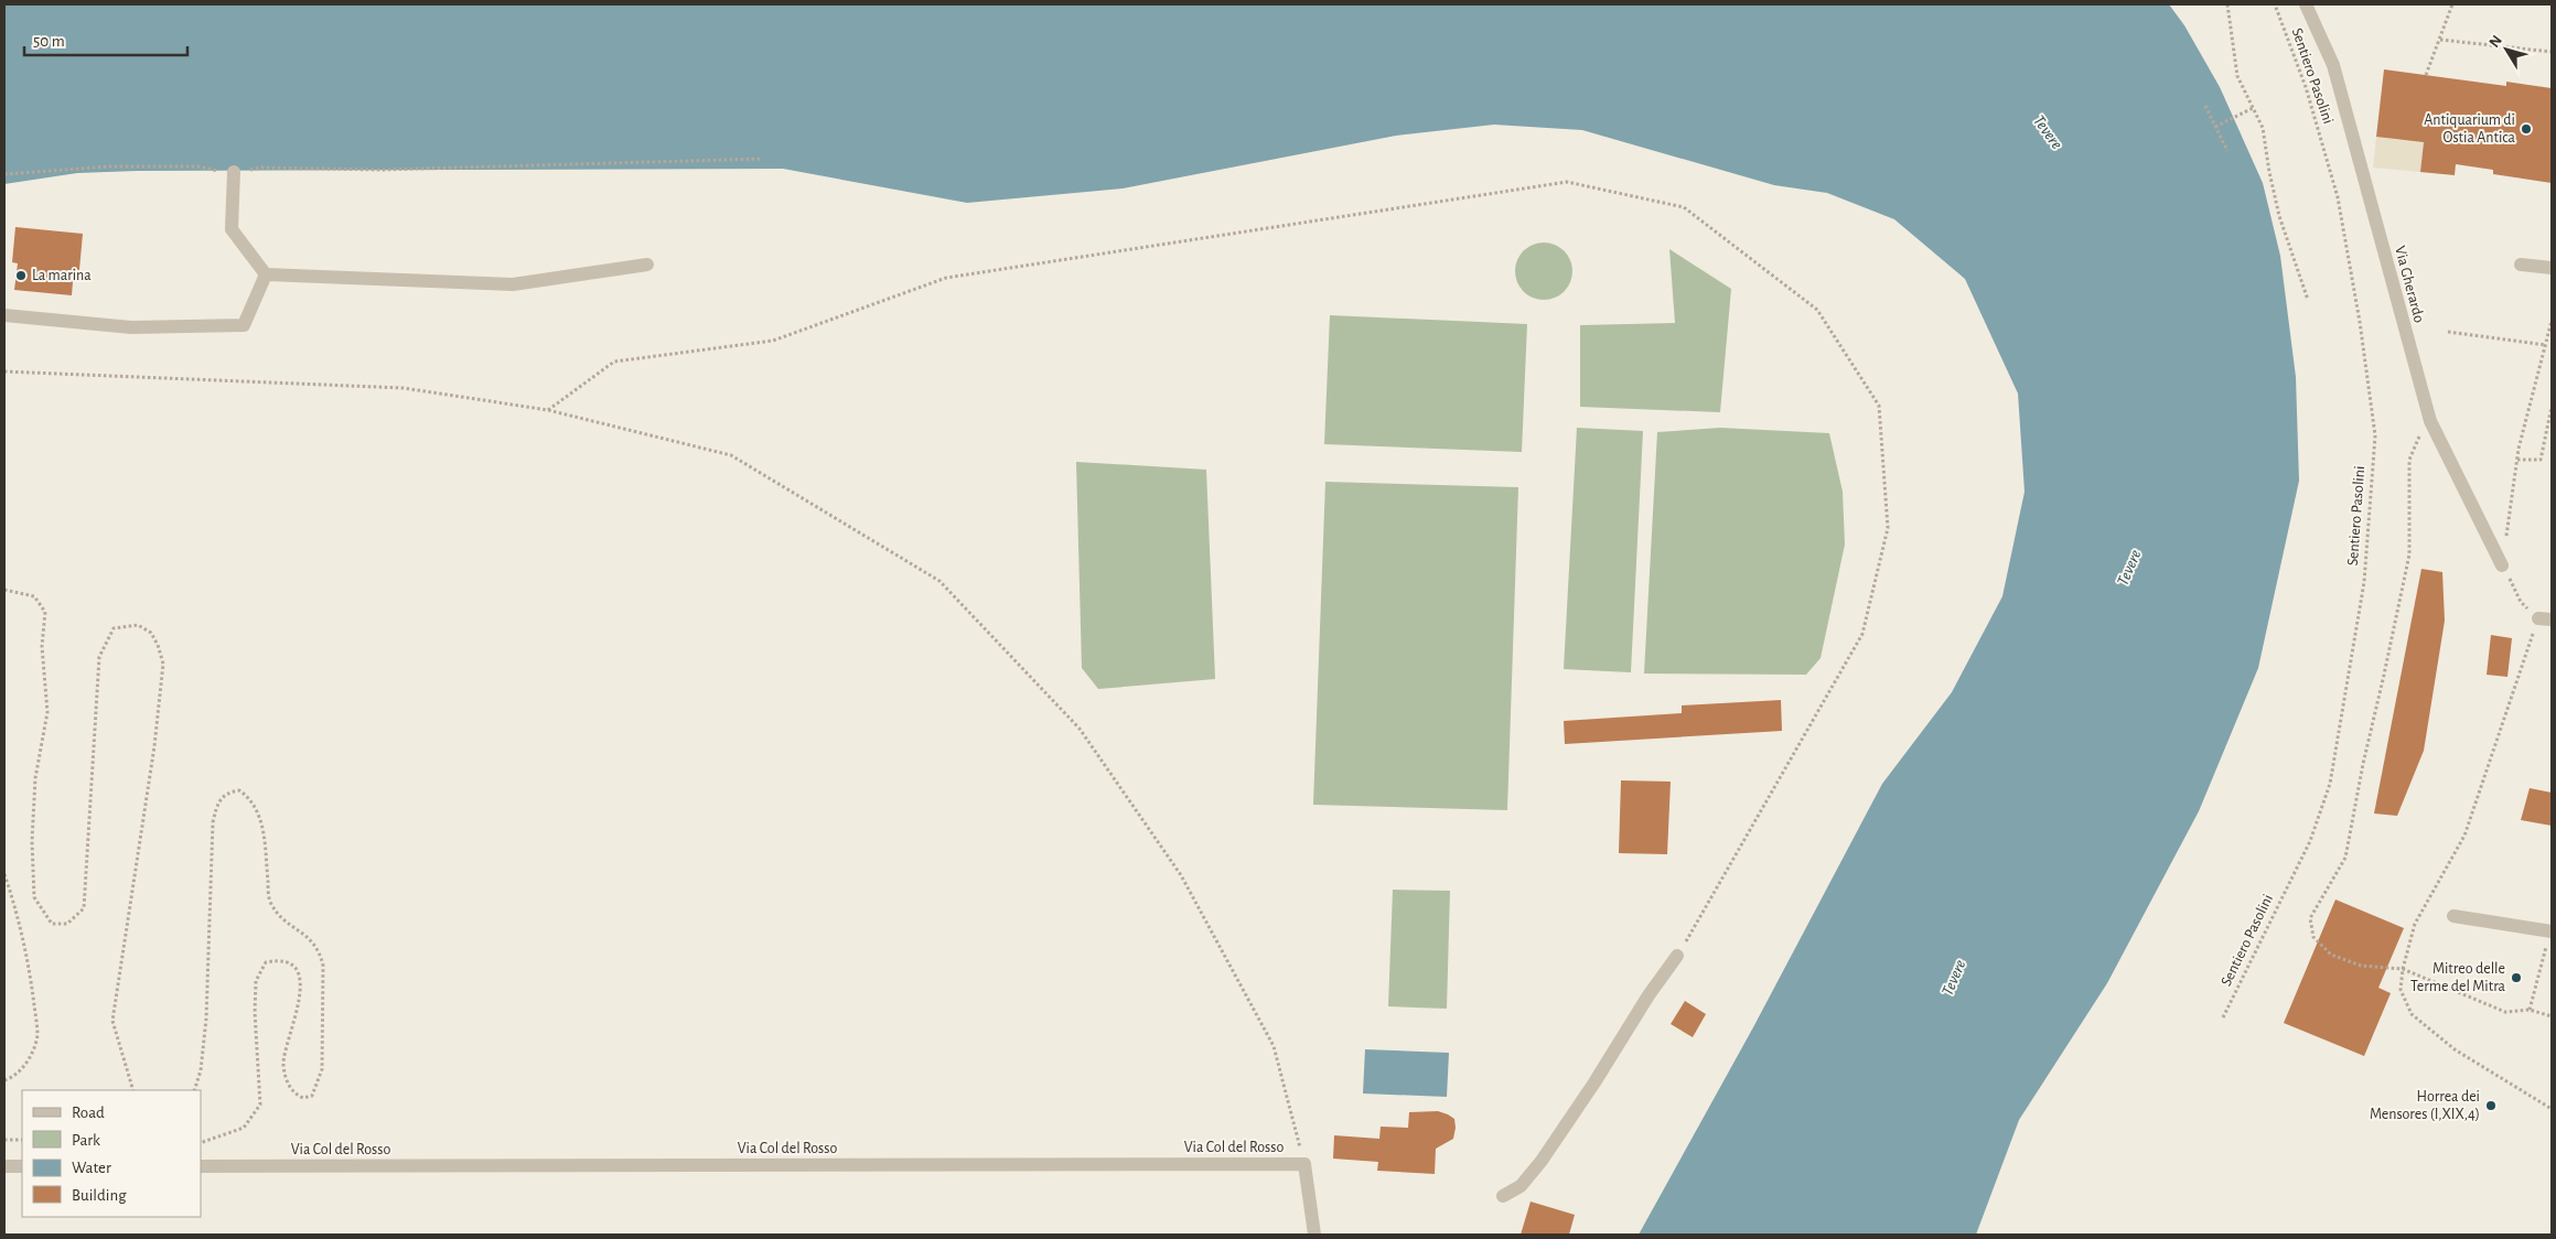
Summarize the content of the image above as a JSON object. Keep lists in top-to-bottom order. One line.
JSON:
{"streets":{"street":["Via Gherardo","Via Col del Rosso"],"path":["Sentiero Pasolini"]},"water":["Tevere"],"places":["Antiquarium di Ostia Antica","La marina","Mitreo delle Terme del Mitra","Horrea dei Mensores (I,XIX,4)"],"legend":["Road","Park","Water","Building"],"scale_bar":"50 m","north":"top left"}
